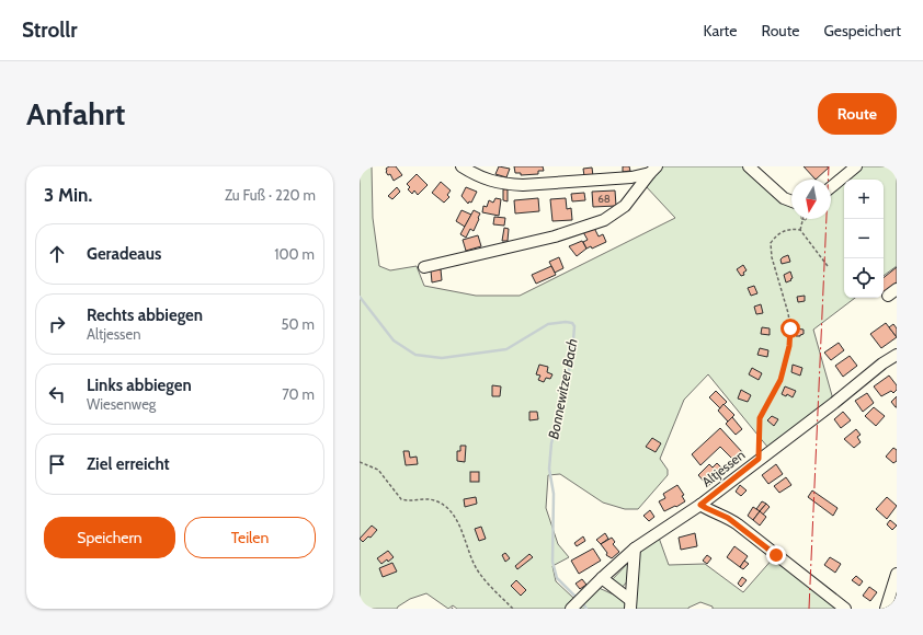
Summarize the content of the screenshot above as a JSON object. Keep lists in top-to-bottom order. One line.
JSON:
{"streets":{"street":["Altjessen"]},"water":["Bonnewitzer Bach"],"house_numbers":["68"],"north":"bottom","page":{"header":"Strollr","nav":["Karte","Route","Gespeichert"],"buttons":["Route",["Speichern","Teilen"]],"title":"Anfahrt","heading":["3 Min.","Zu Fuß · 220 m"],"map_buttons":["+","−"],"list":[["Geradeaus","100 m"],["Rechts abbiegen","Altjessen","50 m"],["Links abbiegen","Wiesenweg","70 m"],"Ziel erreicht"]}}
